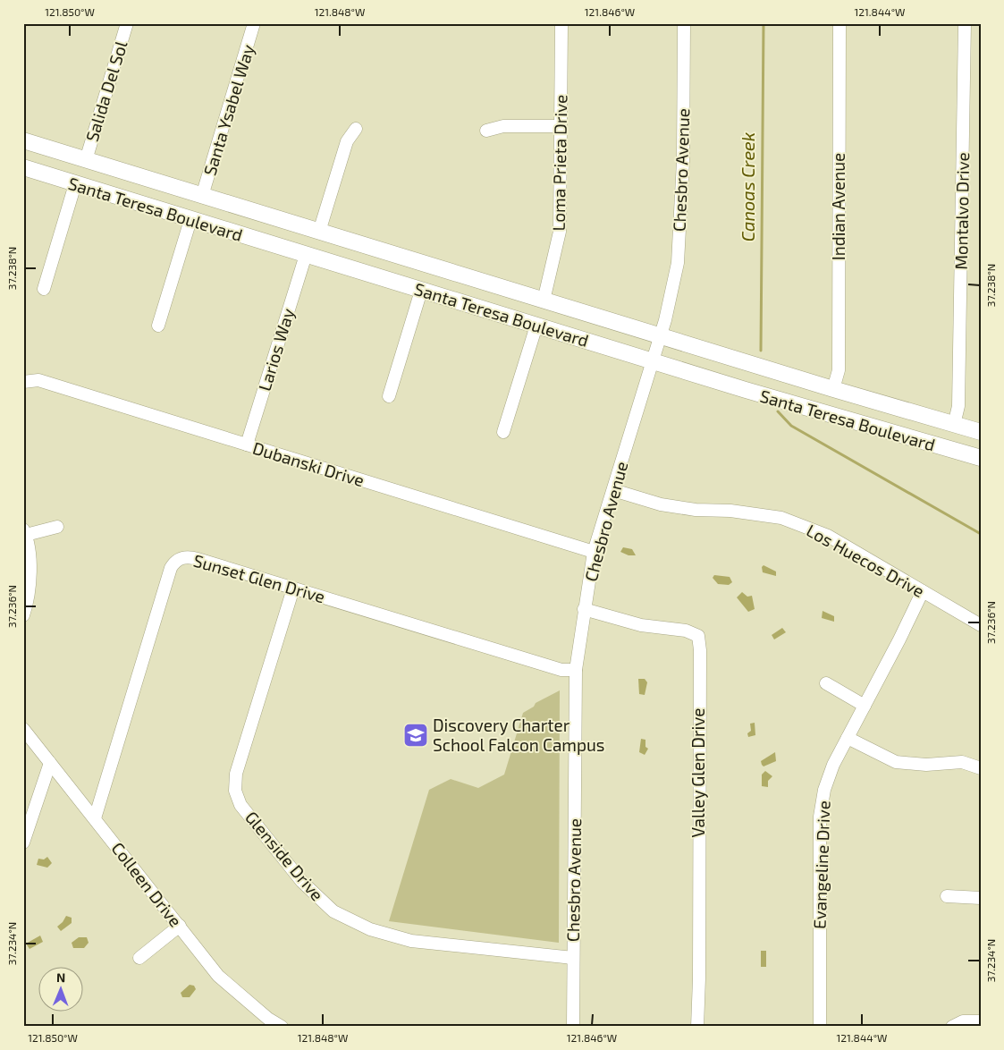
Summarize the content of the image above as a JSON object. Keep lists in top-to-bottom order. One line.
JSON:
{"streets":{"main road":["Santa Teresa Boulevard"],"street":["Salida Del Sol","Santa Ysabel Way","Loma Prieta Drive","Chesbro Avenue","Indian Avenue","Montalvo Drive","Larios Way","Dubanski Drive","Los Huecos Drive","Sunset Glen Drive","Valley Glen Drive","Glenside Drive","Evangeline Drive","Colleen Drive"]},"crossings":[["Salida Del Sol","Santa Teresa Boulevard"],["Santa Ysabel Way","Santa Teresa Boulevard"],["Loma Prieta Drive","Santa Teresa Boulevard"],["Chesbro Avenue","Santa Teresa Boulevard"],["Chesbro Avenue","Dubanski Drive"],["Chesbro Avenue","Los Huecos Drive"],["Chesbro Avenue","Sunset Glen Drive"],["Chesbro Avenue","Valley Glen Drive"],["Chesbro Avenue","Glenside Drive"],["Indian Avenue","Santa Teresa Boulevard"],["Santa Teresa Boulevard","Montalvo Drive"],["Santa Teresa Boulevard","Larios Way"],["Larios Way","Dubanski Drive"],["Los Huecos Drive","Evangeline Drive"],["Sunset Glen Drive","Glenside Drive"],["Sunset Glen Drive","Colleen Drive"]],"water":["Canoas Creek"],"places":{"school or university":["Discovery Charter School Falcon Campus"]},"north":"top","coordinates":["121.850°W","121.848°W","121.846°W","121.844°W","37.238°N","37.236°N","37.234°N"]}
